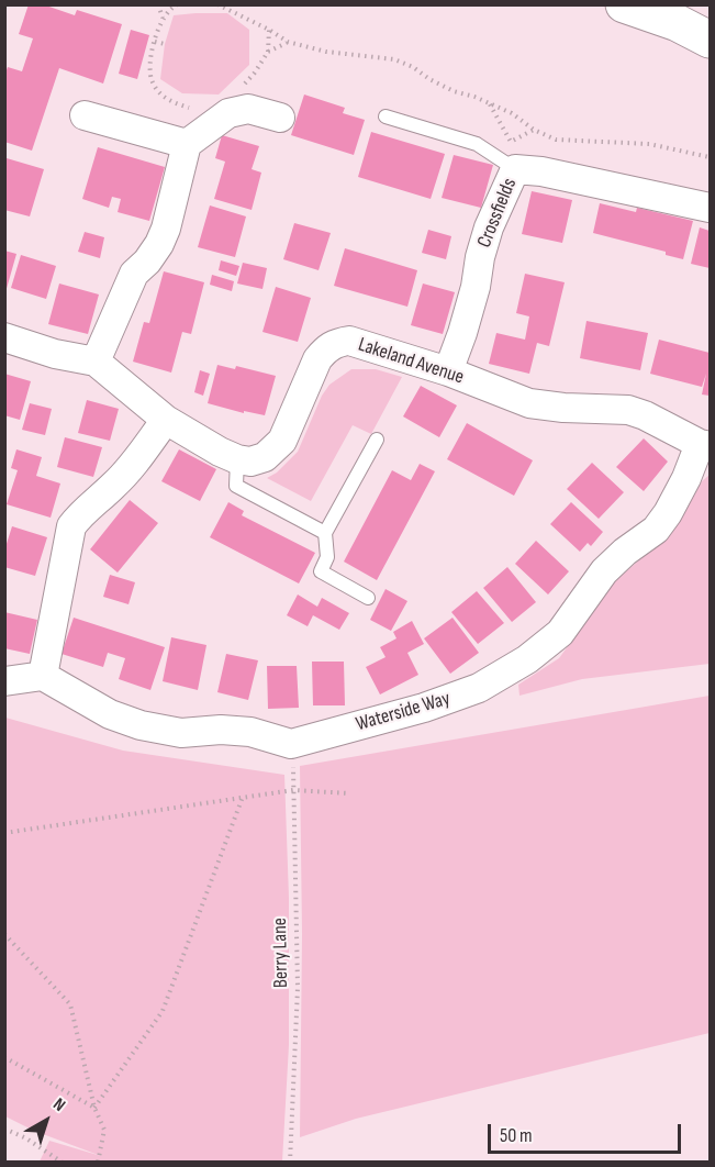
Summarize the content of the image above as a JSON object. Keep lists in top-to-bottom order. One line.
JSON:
{"streets":{"street":["Crossfields","Lakeland Avenue","Waterside Way"],"path":["Berry Lane"]},"crossings":[["Crossfields","Lakeland Avenue"],["Lakeland Avenue","Waterside Way"],["Waterside Way","Berry Lane"]],"scale_bar":"50 m","north":"top right"}
